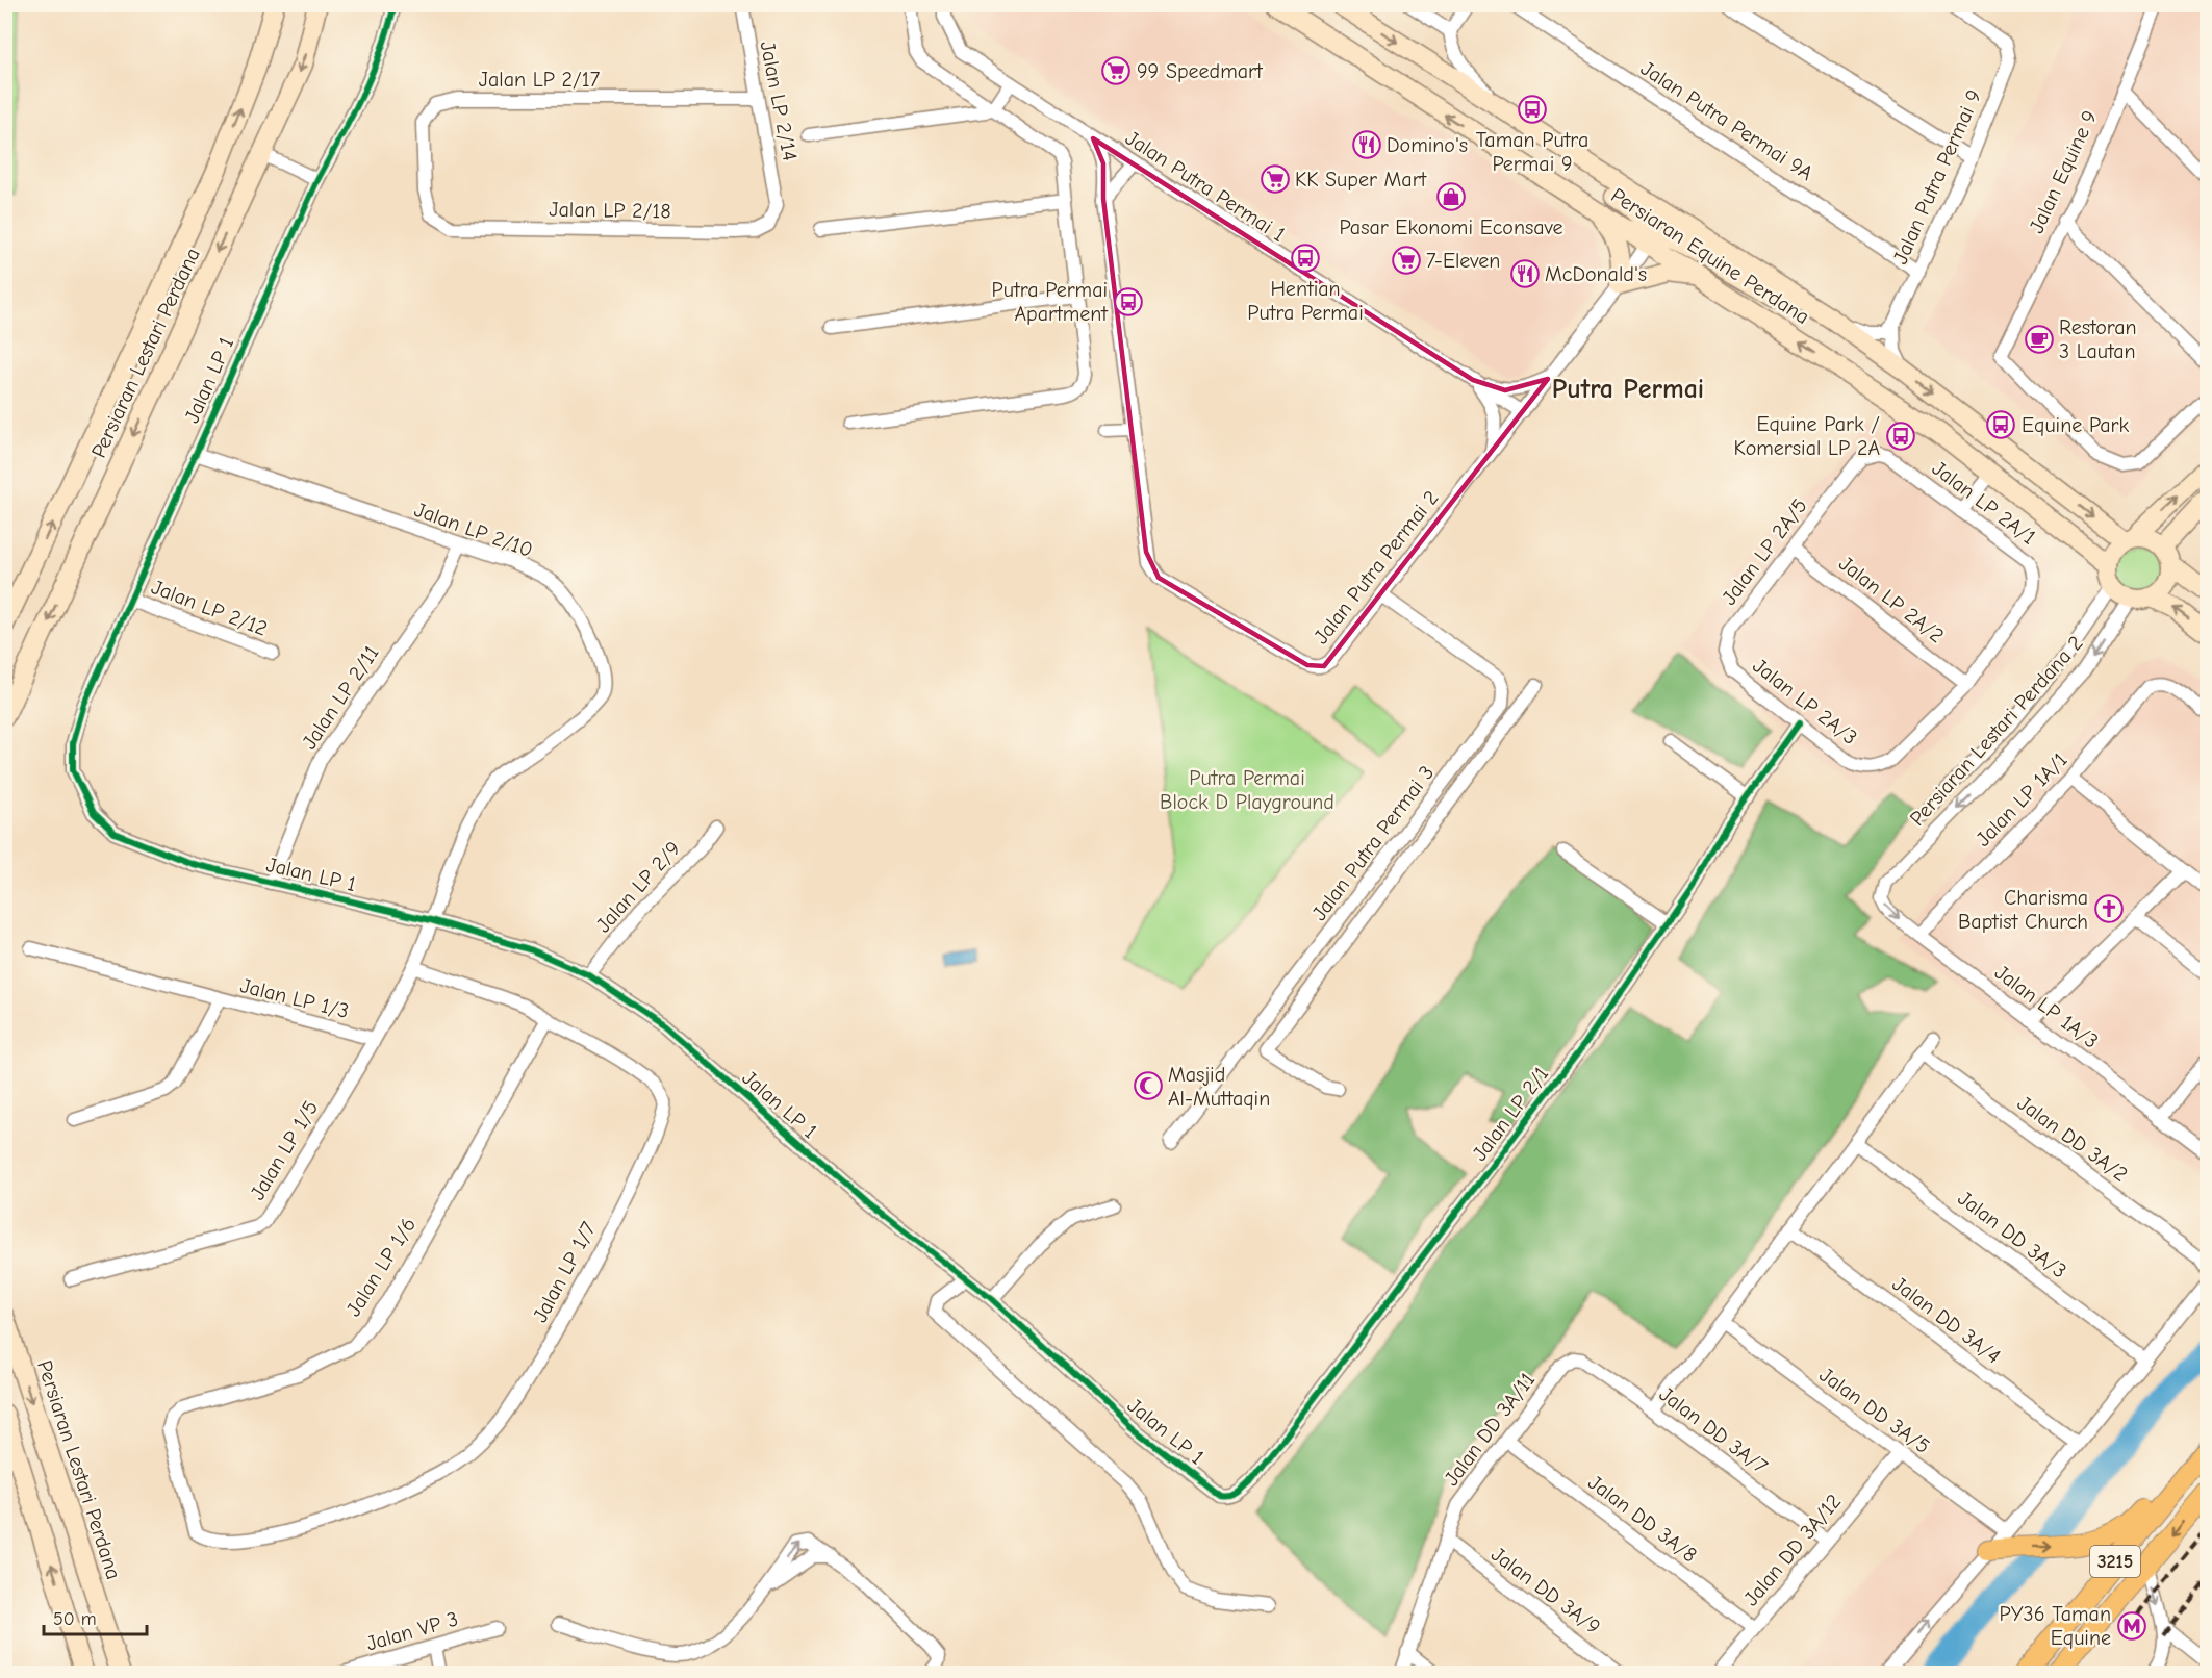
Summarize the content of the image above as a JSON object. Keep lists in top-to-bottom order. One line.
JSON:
{"streets":{"main road":["3215"],"street":["Jalan LP 2/17","Jalan LP 2/14","Jalan Putra Permai 9A","Jalan Equine 9","Jalan Putra Permai 9","Jalan Putra Permai 1","Jalan LP 2/18","Persiaran Equine Perdana","Persiaran Lestari Perdana","Jalan LP 1","Jalan LP 2A/1","Jalan LP 2/10","Jalan LP 2A/5","Jalan Putra Permai 2","Jalan LP 2A/2","Jalan LP 2/12","Jalan LP 2/11","Jalan LP 2A/3","Persiaran Lestari Perdana 2","Jalan LP 1A/1","Jalan Putra Permai 3","Jalan LP 2/9","Jalan LP 1/3","Jalan LP 1A/3","Jalan LP 2/1","Jalan DD 3A/2","Jalan LP 1/5","Jalan DD 3A/3","Jalan LP 1/6","Jalan LP 1/7","Jalan DD 3A/4","Jalan DD 3A/5","Jalan DD 3A/11","Jalan DD 3A/7","Jalan DD 3A/8","Jalan DD 3A/12","Jalan DD 3A/9","Jalan VP 3"]},"crossings":[["Jalan LP 2/17","Jalan LP 2/14"],["Jalan LP 2/17","Jalan LP 2/18"],["Jalan LP 2/14","Jalan LP 2/18"],["Jalan Putra Permai 9A","Jalan Putra Permai 9"],["Jalan Putra Permai 1","Jalan Putra Permai 2"],["Persiaran Equine Perdana","Jalan Putra Permai 2"],["Persiaran Equine Perdana","Persiaran Lestari Perdana 2"],["Jalan LP 1","Jalan LP 2/10"],["Jalan LP 1","Jalan LP 2/12"],["Jalan LP 1","Jalan LP 2/11"],["Jalan LP 1","Jalan LP 2/9"],["Jalan LP 1","Jalan LP 2/1"],["Jalan LP 1","Jalan LP 1/5"],["Jalan LP 2A/1","Jalan LP 2A/5"],["Jalan LP 2A/1","Jalan LP 2A/2"],["Jalan LP 2A/1","Jalan LP 2A/3"],["Jalan LP 2/10","Jalan LP 2/11"],["Jalan LP 2/10","Jalan LP 1/5"],["Jalan LP 2A/5","Jalan LP 2A/2"],["Jalan LP 2A/5","Jalan LP 2A/3"],["Jalan Putra Permai 2","Jalan Putra Permai 3"],["Jalan LP 2A/3","Jalan LP 2/1"],["Persiaran Lestari Perdana 2","Jalan LP 1A/3"],["Jalan LP 1A/1","Jalan LP 1A/3"],["Jalan LP 1/3","Jalan LP 1/5"],["Jalan LP 1/5","Jalan LP 1/7"],["Jalan LP 1/6","Jalan LP 1/7"],["Jalan DD 3A/5","Jalan DD 3A/12"],["Jalan DD 3A/11","Jalan DD 3A/7"],["Jalan DD 3A/11","Jalan DD 3A/8"],["Jalan DD 3A/11","Jalan DD 3A/9"],["Jalan DD 3A/7","Jalan DD 3A/12"],["Jalan DD 3A/8","Jalan DD 3A/12"]],"districts":["Putra Permai"],"parks":["Putra Permai Block D Playground"],"places":{"supermarket":["99 Speedmart","KK Super Mart","7-Eleven"],"bus stop":["Taman Putra Permai 9","Hentian Putra Permai","Putra Permai Apartment","Equine Park","Equine Park / Komersial LP 2A"],"restaurant":["Domino's","McDonald's"],"shop":["Pasar Ekonomi Econsave"],"cafe":["Restoran 3 Lautan"],"church":["Charisma Baptist Church"],"mosque":["Masjid Al-Muttaqin"],"metro station":["PY36 Taman Equine"]},"scale_bar":"50 m"}
